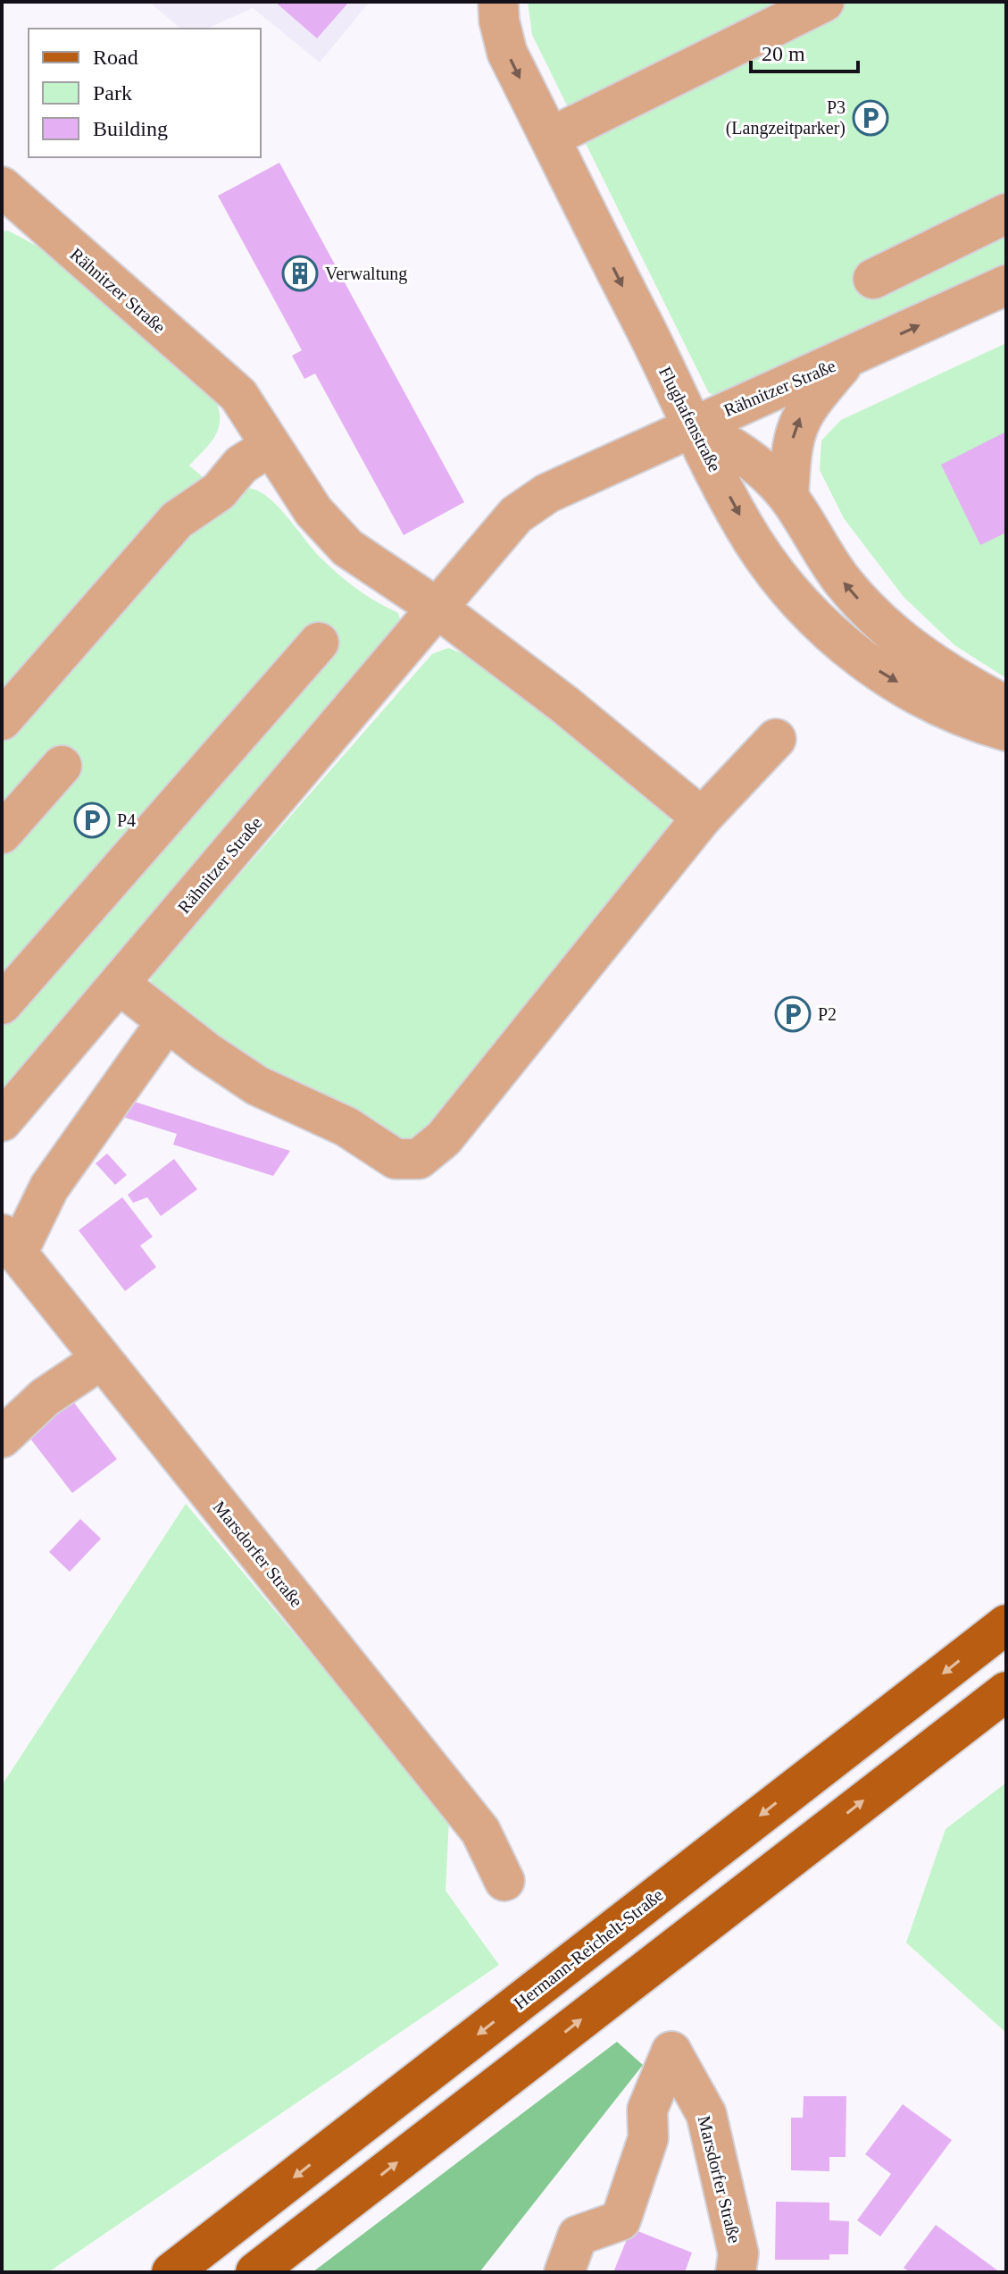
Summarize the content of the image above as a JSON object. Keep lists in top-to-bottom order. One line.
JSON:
{"streets":{"main road":["Hermann-Reichelt-Straße"],"street":["Rähnitzer Straße","Flughafenstraße","Marsdorfer Straße"]},"crossings":[["Rähnitzer Straße","Flughafenstraße"]],"places":{"parking":["P3 (Langzeitparker)","P4","P2"],"building":["Verwaltung"]},"legend":["Road","Park","Building"],"scale_bar":"20 m"}
